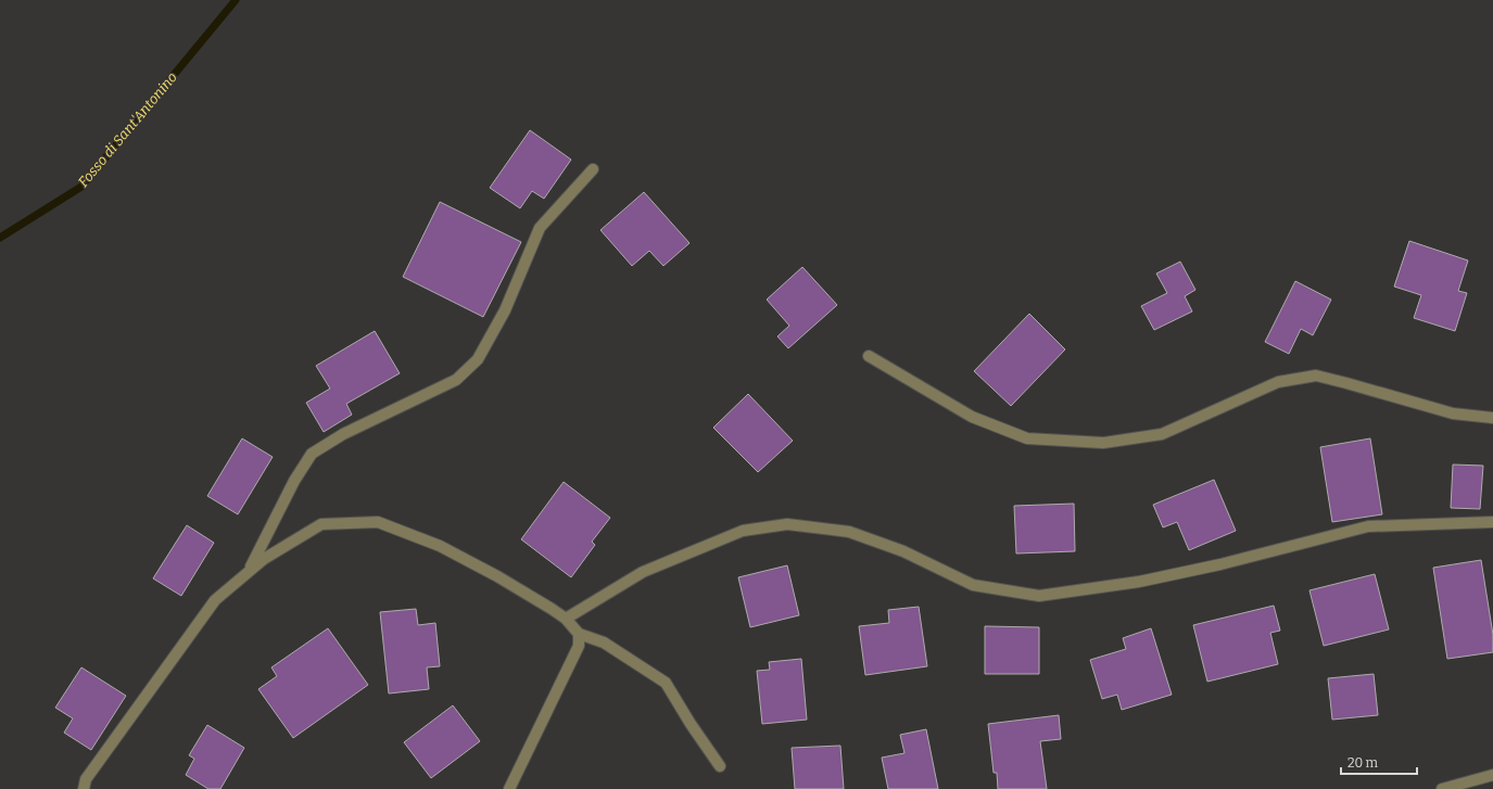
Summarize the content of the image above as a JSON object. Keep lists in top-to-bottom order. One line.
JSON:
{"water":["Fosso di Sant'Antonino"],"scale_bar":"20 m"}
